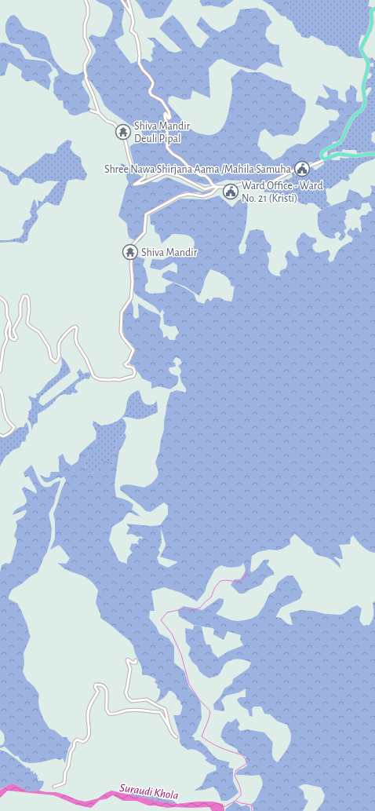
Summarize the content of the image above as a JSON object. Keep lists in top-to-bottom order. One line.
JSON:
{"water":["Suraudi Khola"],"places":{"temple":["Shiva Mandir Deuli Pipal","Shiva Mandir"],"public building":["Shree Nawa Shirjana Aama /Mahila Samuha","Ward Office - Ward No. 21 (Kristi)"]}}
